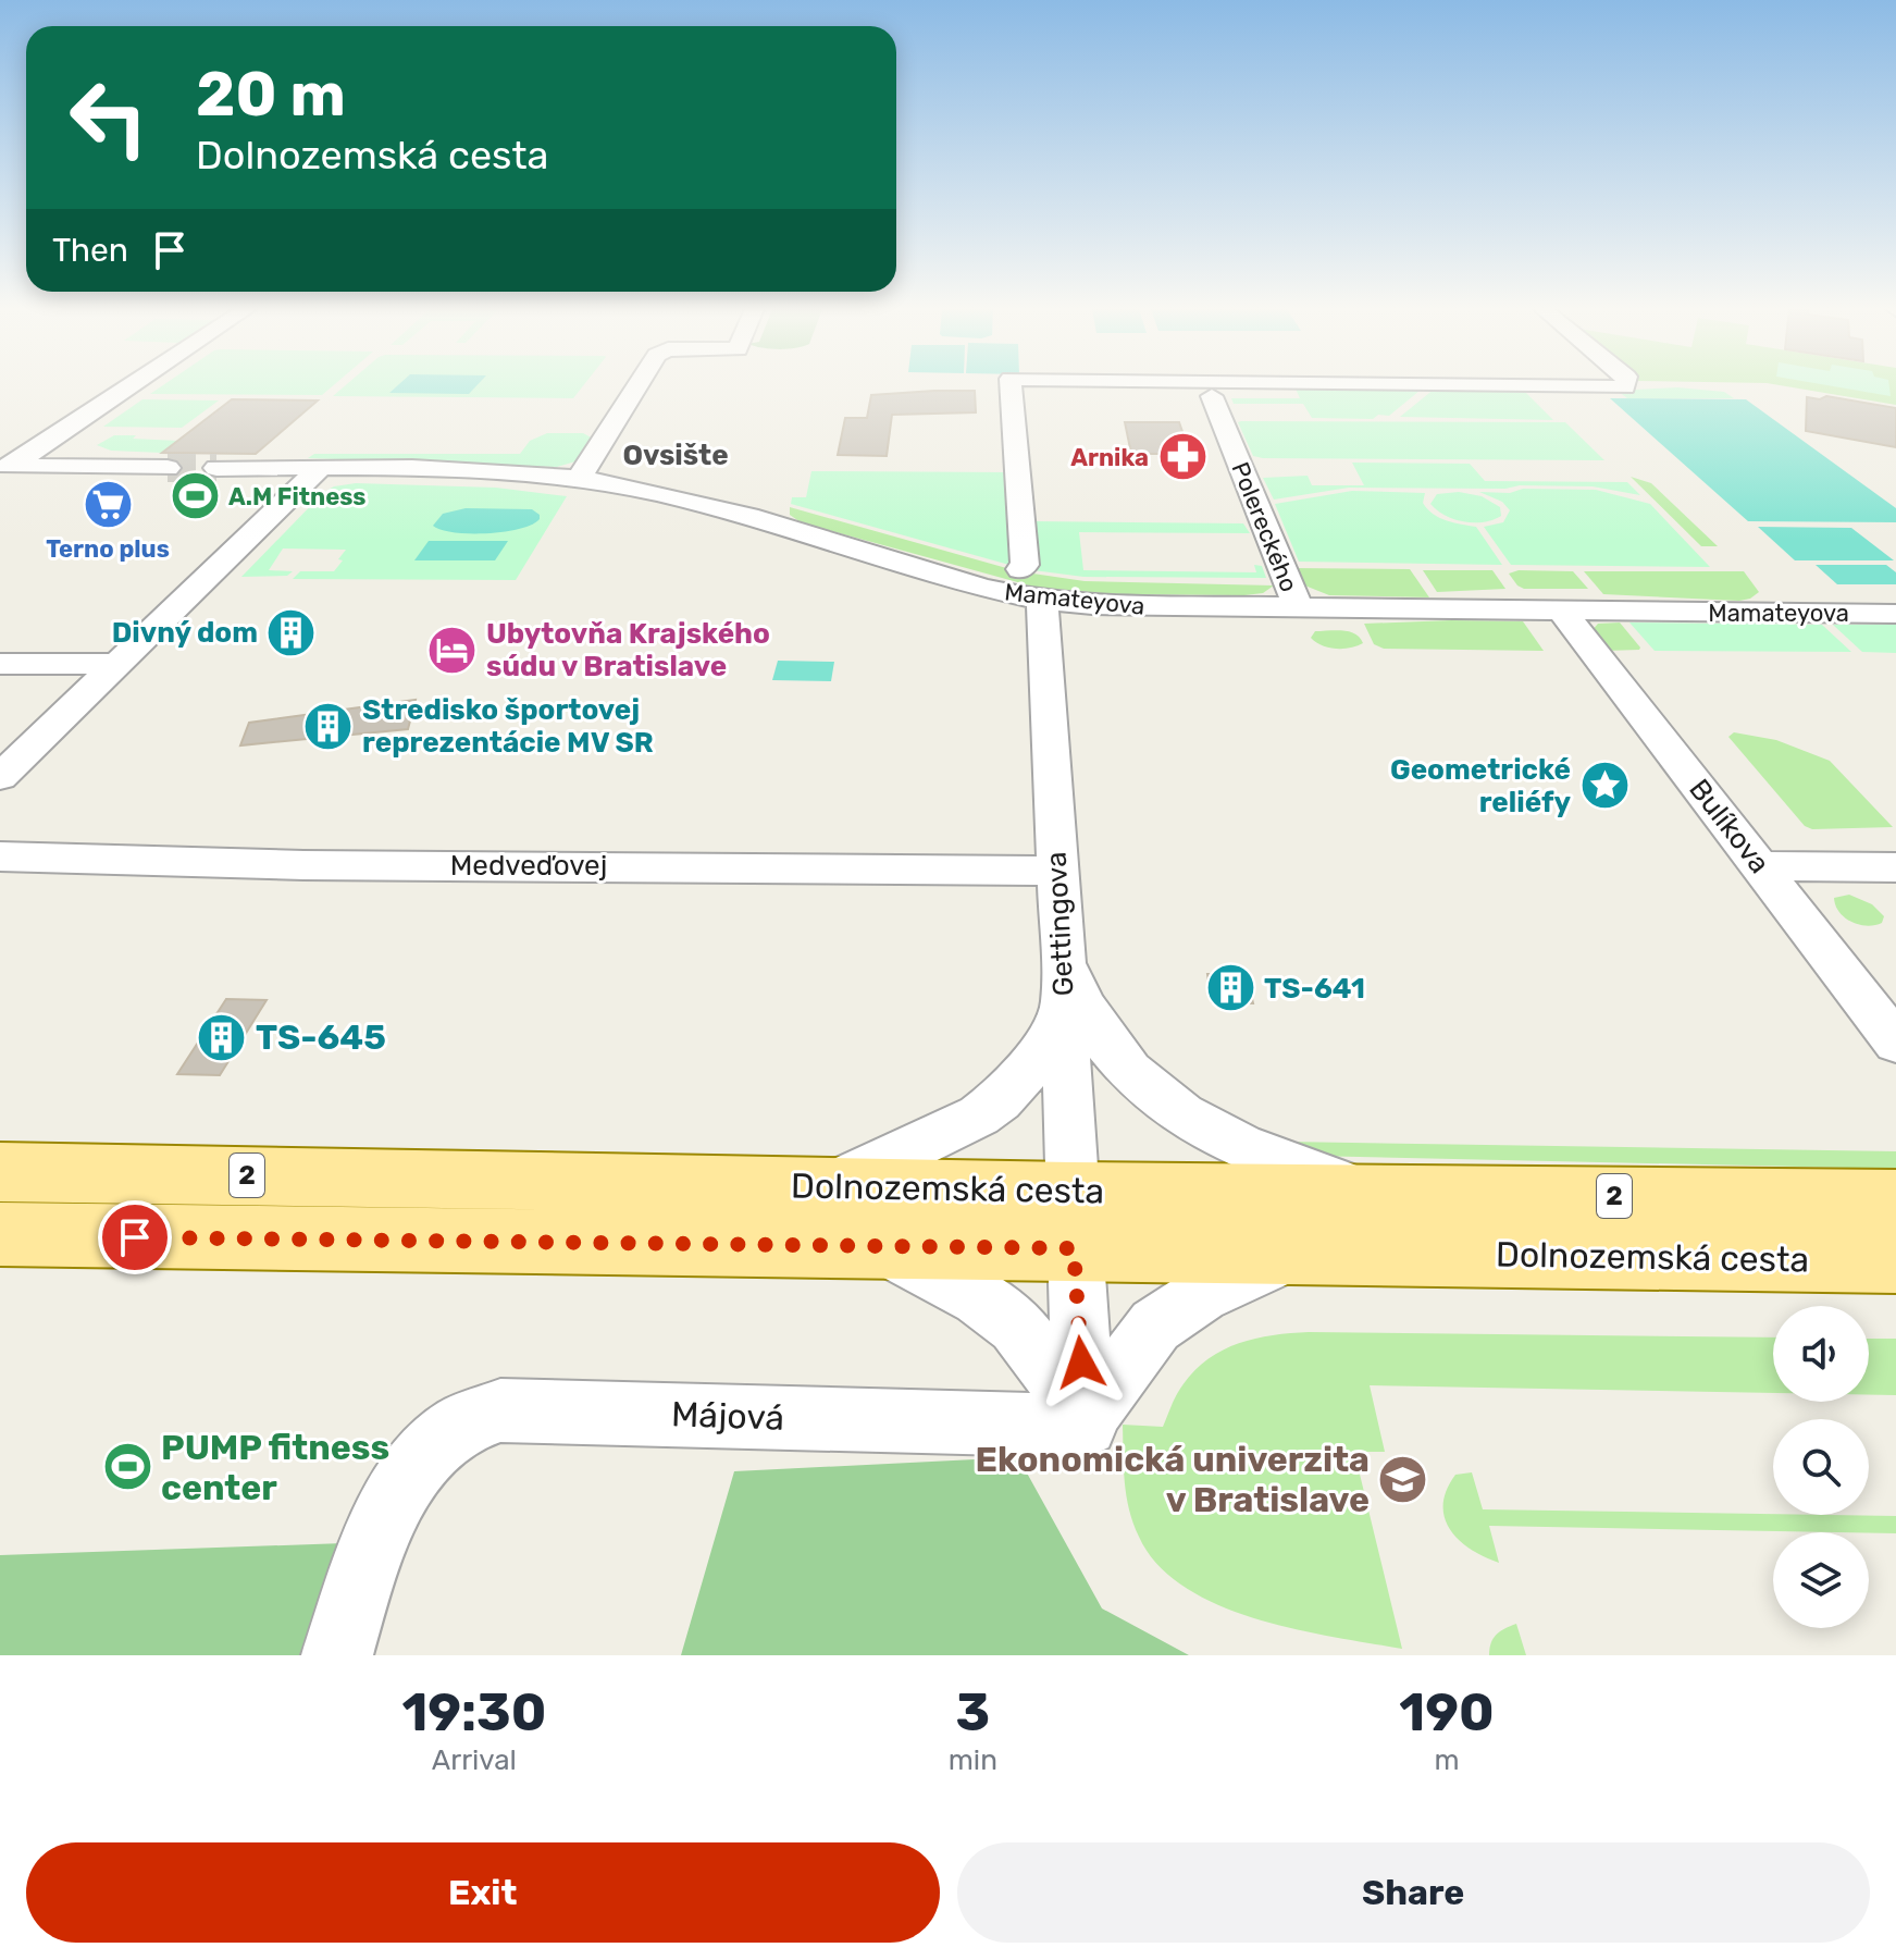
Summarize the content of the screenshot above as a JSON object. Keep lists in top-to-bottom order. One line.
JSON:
{"streets":{"main road":["2","Dolnozemská cesta"],"street":["Polereckého","Mamateyova","Bulíkova","Medveďovej","Gettingova","Májová"]},"crossings":[["Polereckého","Mamateyova"],["Mamateyova","Bulíkova"],["Mamateyova","Gettingova"],["Medveďovej","Gettingova"],["Gettingova","Dolnozemská cesta"]],"districts":["Ovsište"],"places":{"pharmacy":["Arnika"],"sports":["A.M Fitness","PUMP fitness center"],"supermarket":["Terno plus"],"building":["Divný dom","Stredisko športovej reprezentácie MV SR","TS-641","TS-645"],"hotel":["Ubytovňa Krajského súdu v Bratislave"],"place":["Geometrické reliéfy"],"school or university":["Ekonomická univerzita v Bratislave"]},"page":{"turn":["20 m","Dolnozemská cesta"],"then":"Then","eta":["19:30","Arrival","3","min","190","m"],"buttons":["Exit","Share"]}}
